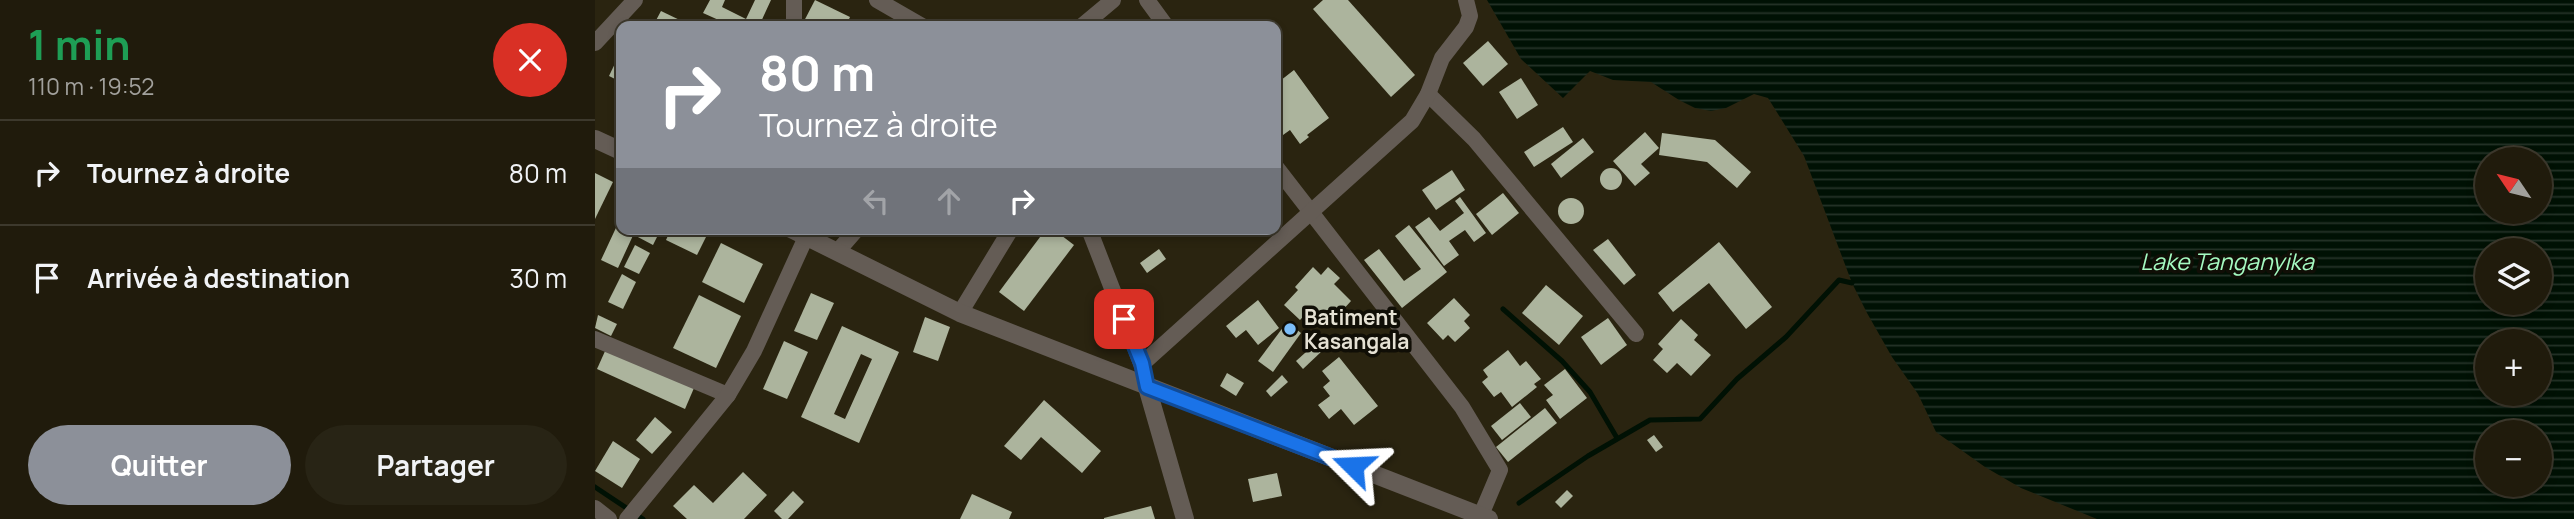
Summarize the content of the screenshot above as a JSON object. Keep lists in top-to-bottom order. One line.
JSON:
{"water":["Lake Tanganyika"],"places":["Batiment Kasangala"],"north":"top left","page":{"heading":["1 min","110 m · 19:52"],"turn":["80 m","Tournez à droite"],"list":[{"name":"Tournez à droite","value":"80 m"},{"name":"Arrivée à destination","value":"30 m"}],"map_buttons":["+","−"],"buttons":["Quitter","Partager"]}}
